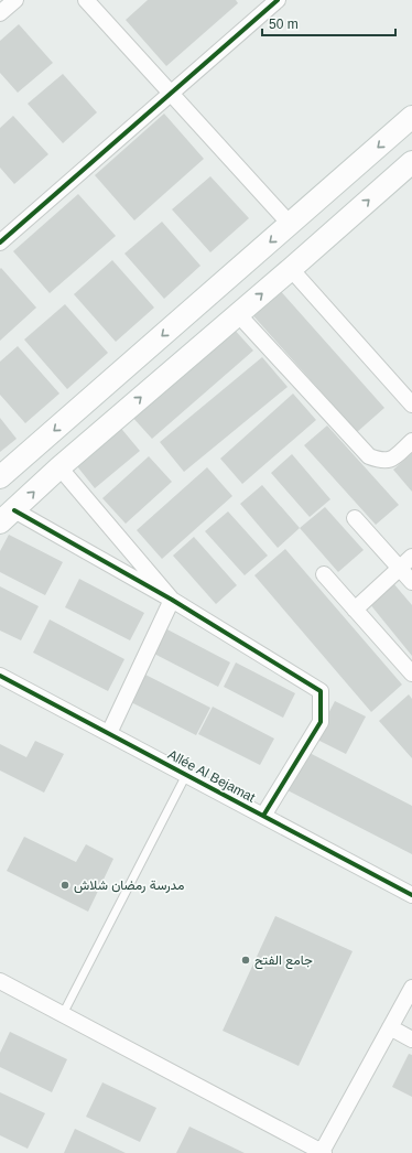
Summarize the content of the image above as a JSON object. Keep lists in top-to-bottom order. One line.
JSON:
{"streets":{"street":["Allée Al Bejamat"]},"places":["مدرسة رمضان شلاش","جامع الفتح"],"scale_bar":"50 m"}
